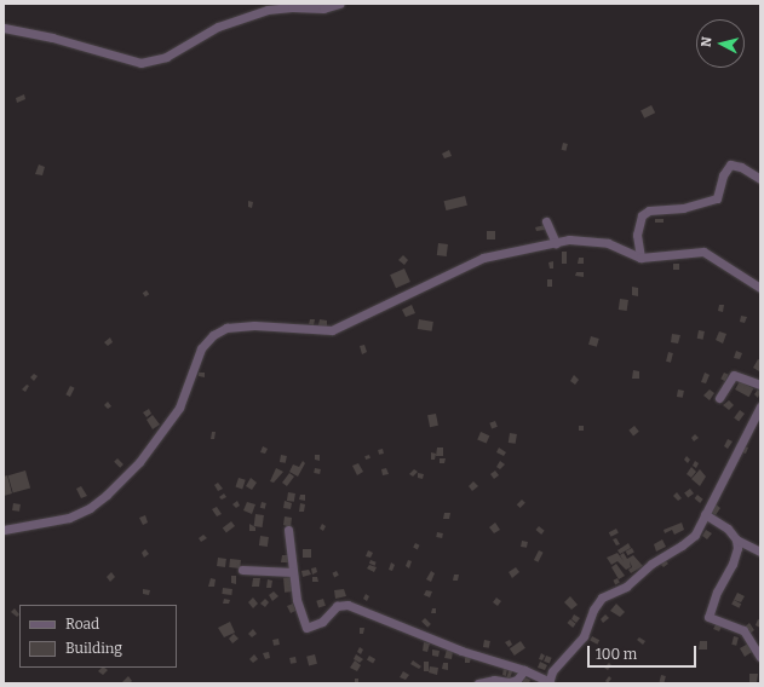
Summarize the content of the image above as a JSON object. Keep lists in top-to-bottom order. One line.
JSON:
{"legend":["Road","Building"],"scale_bar":"100 m","north":"left"}
